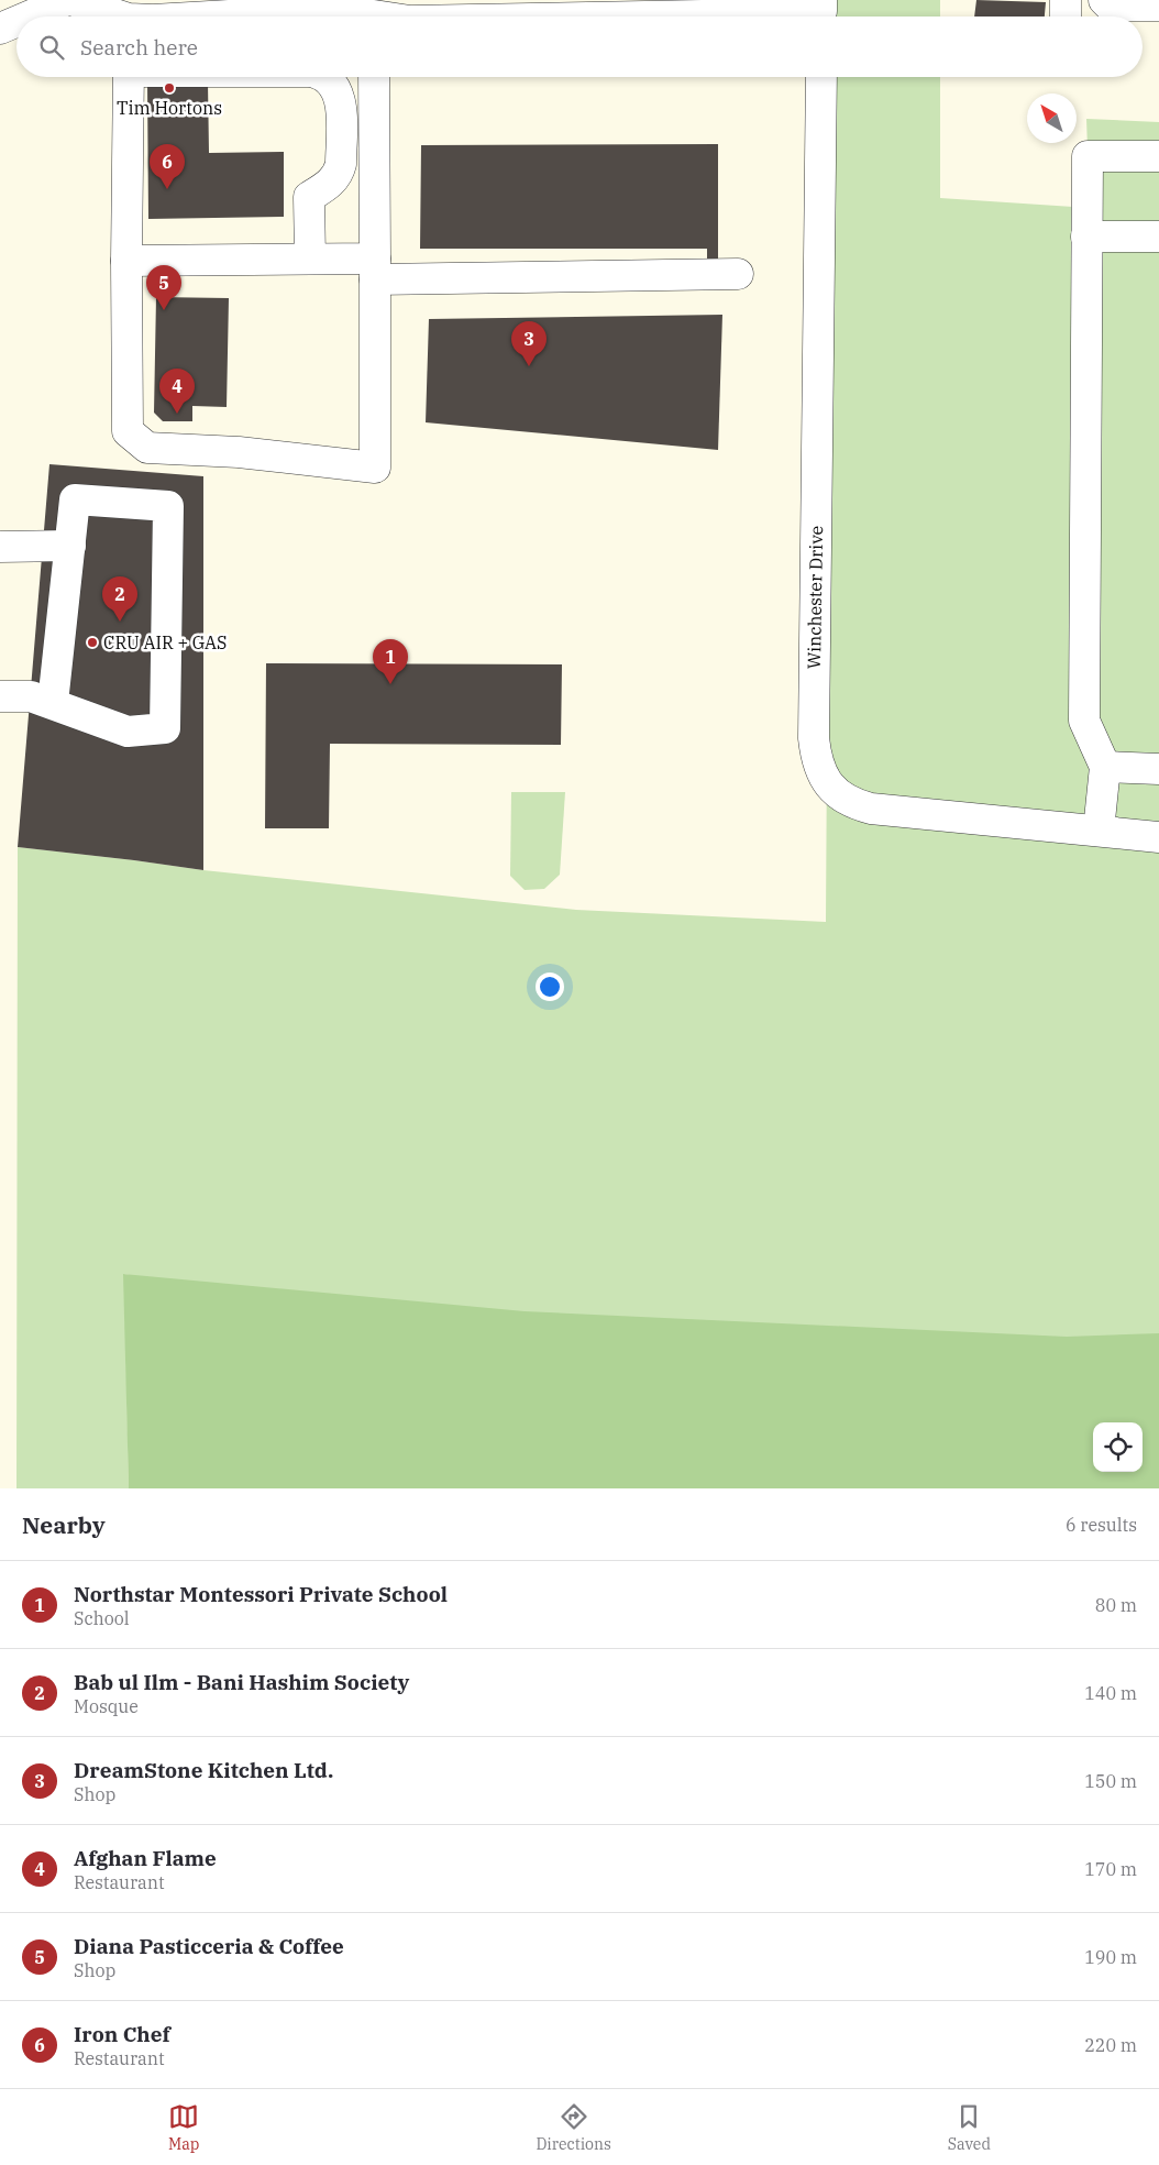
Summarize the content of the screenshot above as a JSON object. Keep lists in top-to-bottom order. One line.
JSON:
{"streets":{"street":["Winchester Drive"]},"places":["Tim Hortons","CRU AIR + GAS"],"north":"top left","page":{"search":"Search here","pins":["6","5","3","4","2","1"],"heading":["Nearby","6 results"],"list":[{"mark":"1","name":"Northstar Montessori Private School","note":"School","value":"80 m"},{"mark":"2","name":"Bab ul Ilm - Bani Hashim Society","note":"Mosque","value":"140 m"},{"mark":"3","name":"DreamStone Kitchen Ltd.","note":"Shop","value":"150 m"},{"mark":"4","name":"Afghan Flame","note":"Restaurant","value":"170 m"},{"mark":"5","name":"Diana Pasticceria & Coffee","note":"Shop","value":"190 m"},{"mark":"6","name":"Iron Chef","note":"Restaurant","value":"220 m"}],"nav":["Map","Directions","Saved"]}}
